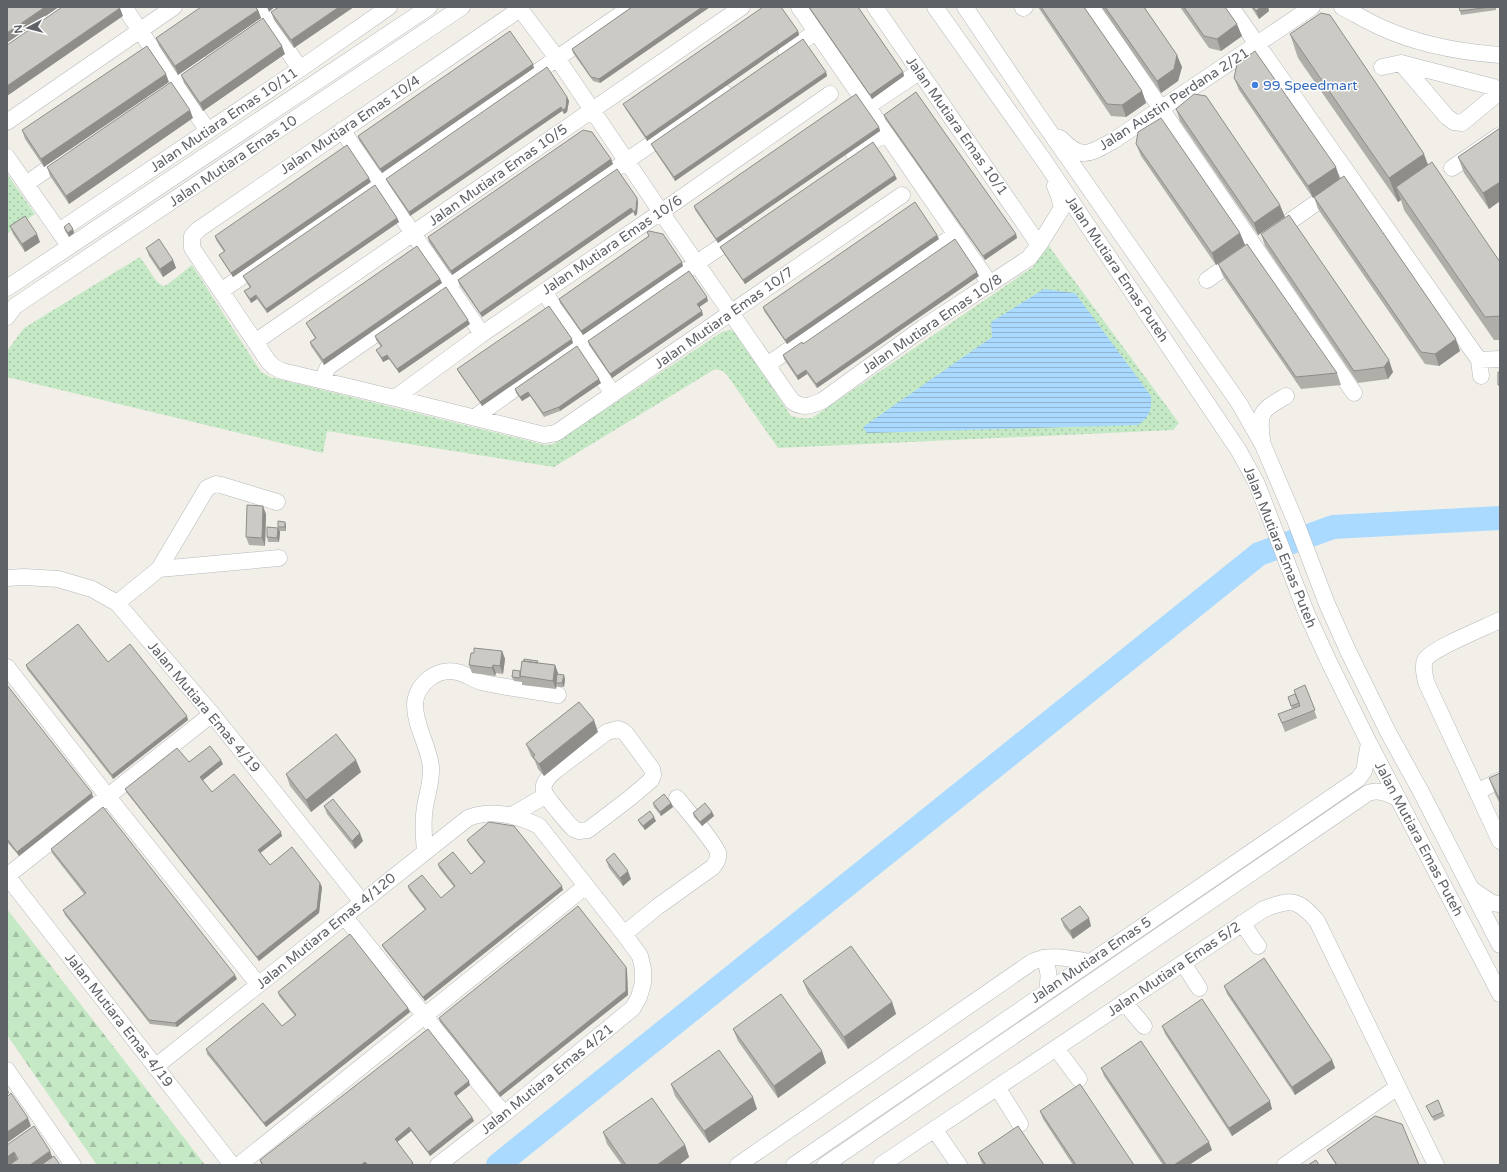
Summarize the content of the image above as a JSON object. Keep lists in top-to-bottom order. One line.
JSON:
{"streets":{"street":["Jalan Austin Perdana 2/21","Jalan Mutiara Emas 10/11","Jalan Mutiara Emas 10/4","Jalan Mutiara Emas 10/1","Jalan Mutiara Emas 10","Jalan Mutiara Emas 10/5","Jalan Mutiara Emas 10/6","Jalan Mutiara Emas Puteh","Jalan Mutiara Emas 10/7","Jalan Mutiara Emas 10/8","Jalan Mutiara Emas 4/19","Jalan Mutiara Emas 4/120","Jalan Mutiara Emas 5","Jalan Mutiara Emas 5/2","Jalan Mutiara Emas 4/21"]},"crossings":[["Jalan Austin Perdana 2/21","Jalan Mutiara Emas Puteh"],["Jalan Mutiara Emas 10/1","Jalan Mutiara Emas 10/8"],["Jalan Mutiara Emas Puteh","Jalan Mutiara Emas 10/8"],["Jalan Mutiara Emas Puteh","Jalan Mutiara Emas 5"],["Jalan Mutiara Emas 4/19","Jalan Mutiara Emas 4/120"]],"places":["99 Speedmart"],"north":"left"}
